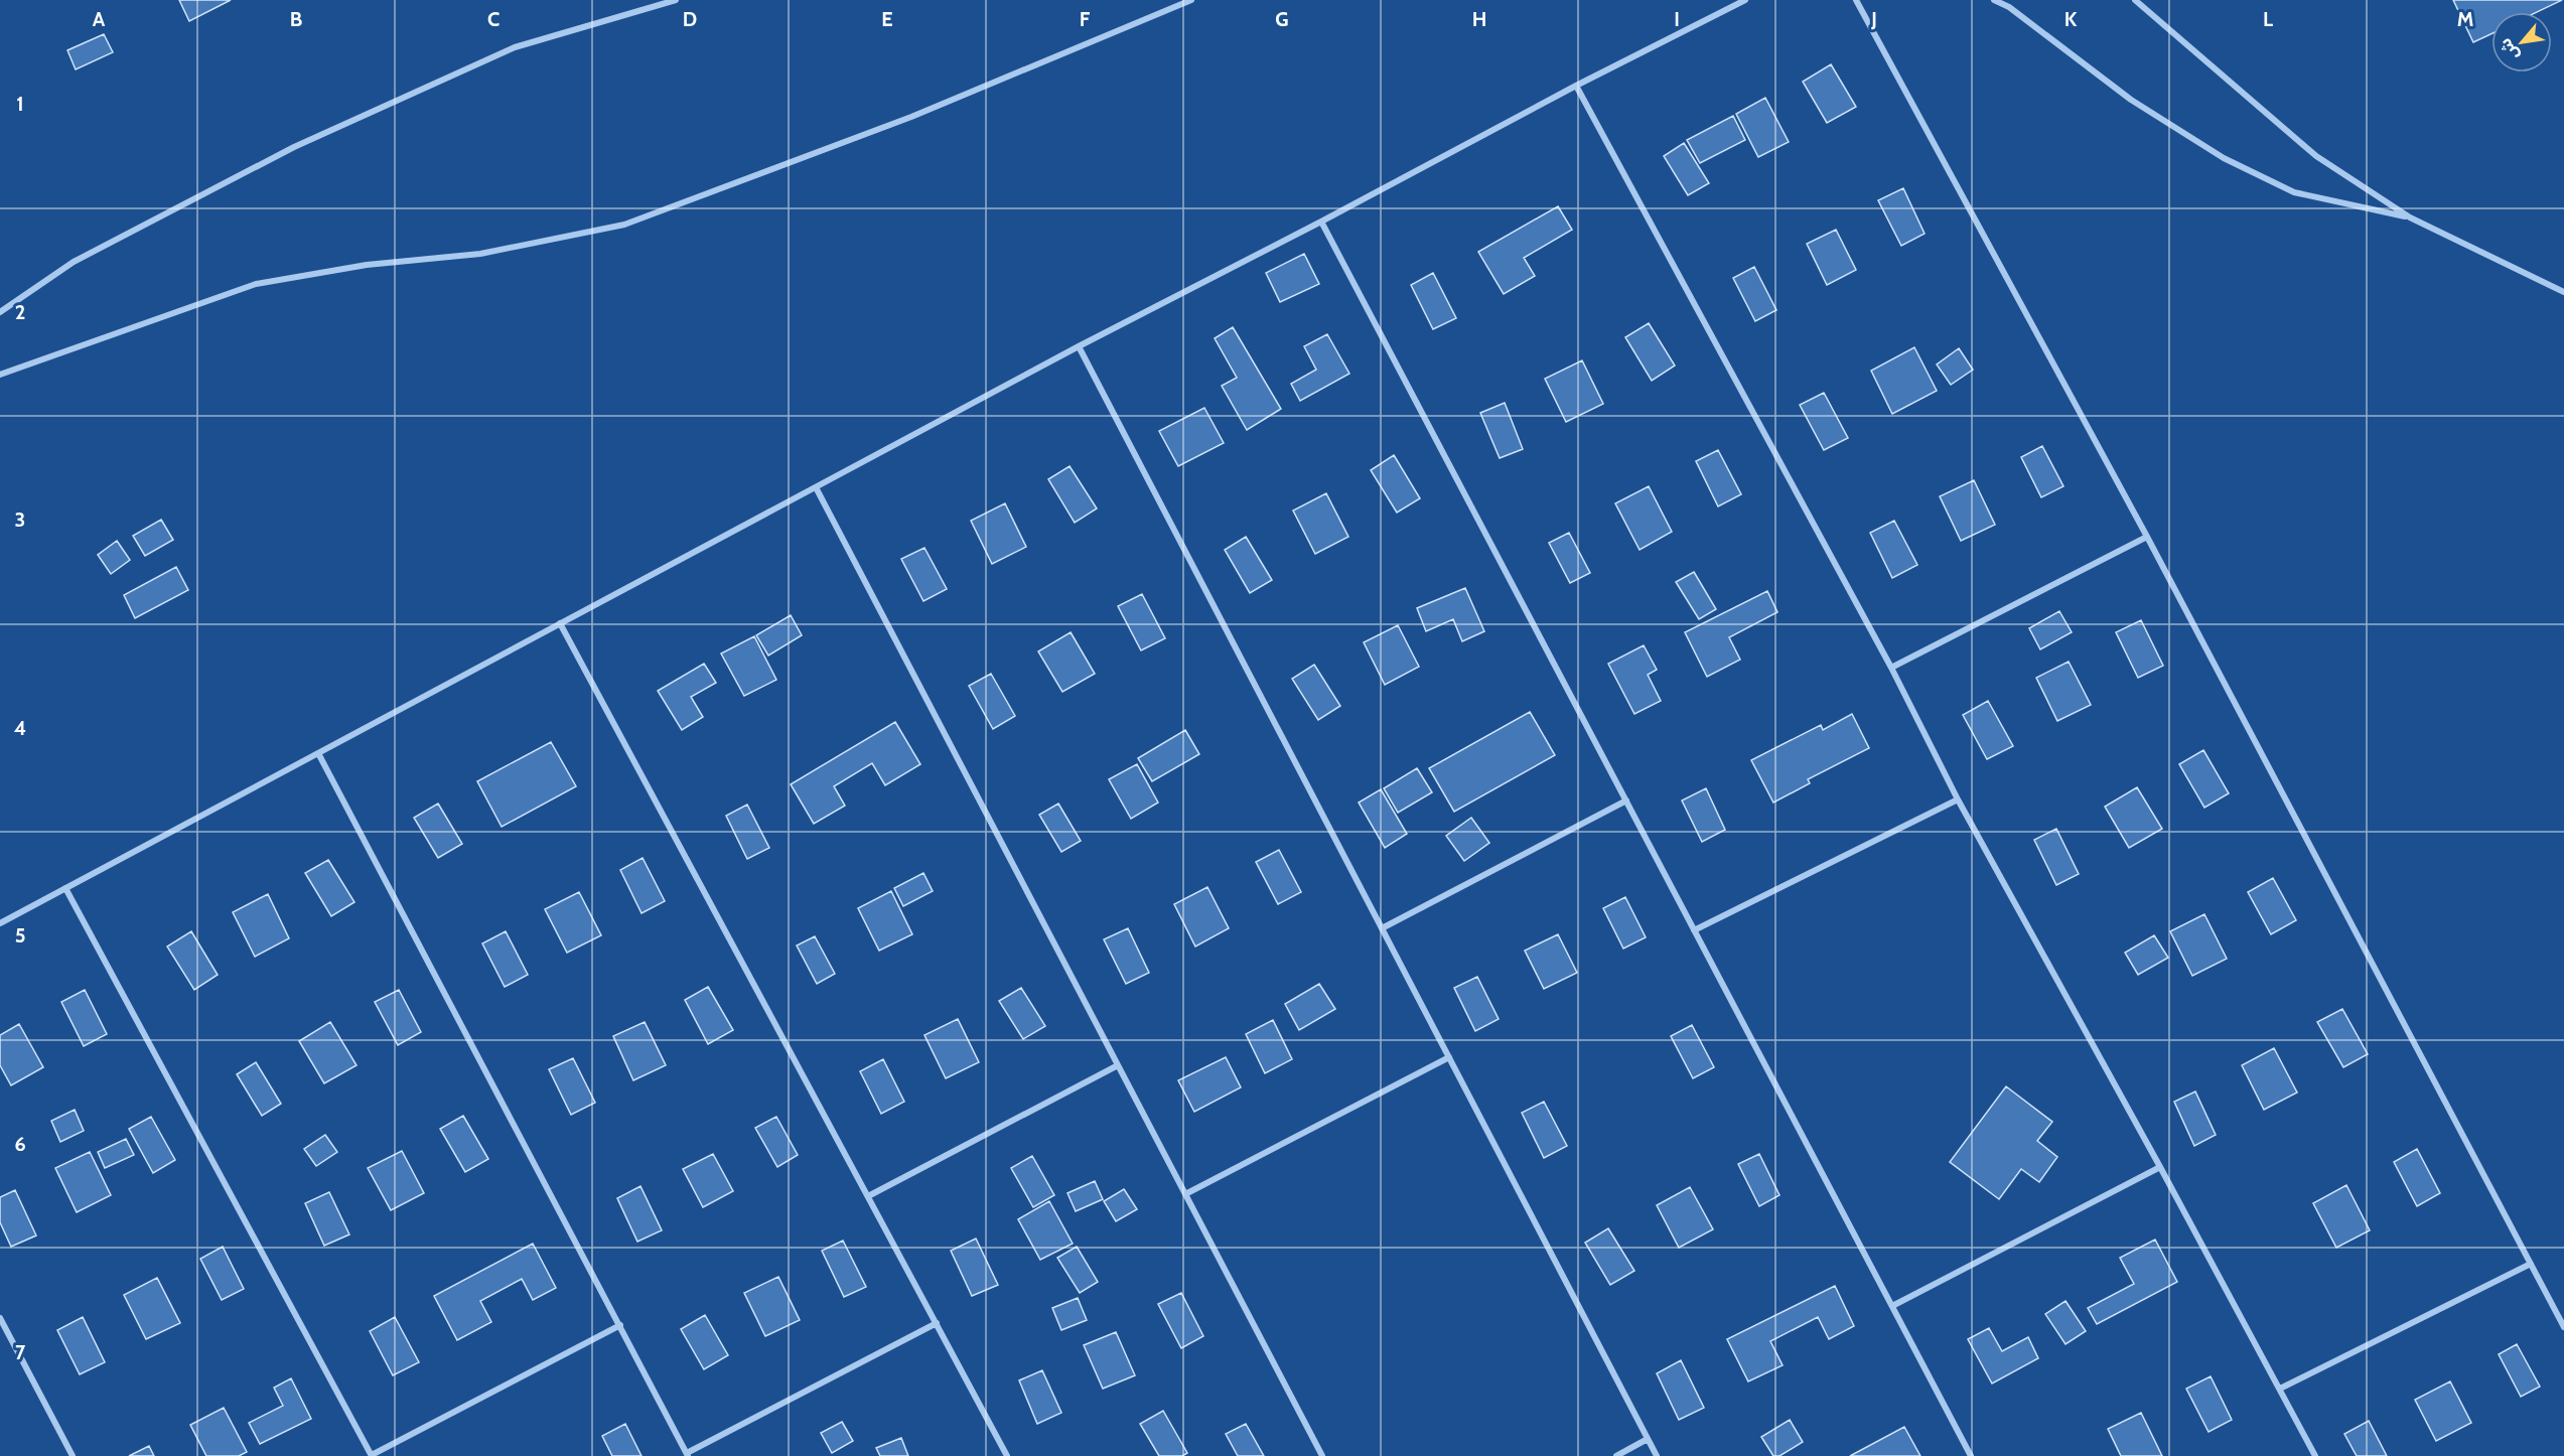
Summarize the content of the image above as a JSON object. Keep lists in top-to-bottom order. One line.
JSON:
{"north":"bottom left","grid":{"columns":["A","B","C","D","E","F","G","H","I","J","K","L","M"],"rows":["1","2","3","4","5","6","7"]}}
